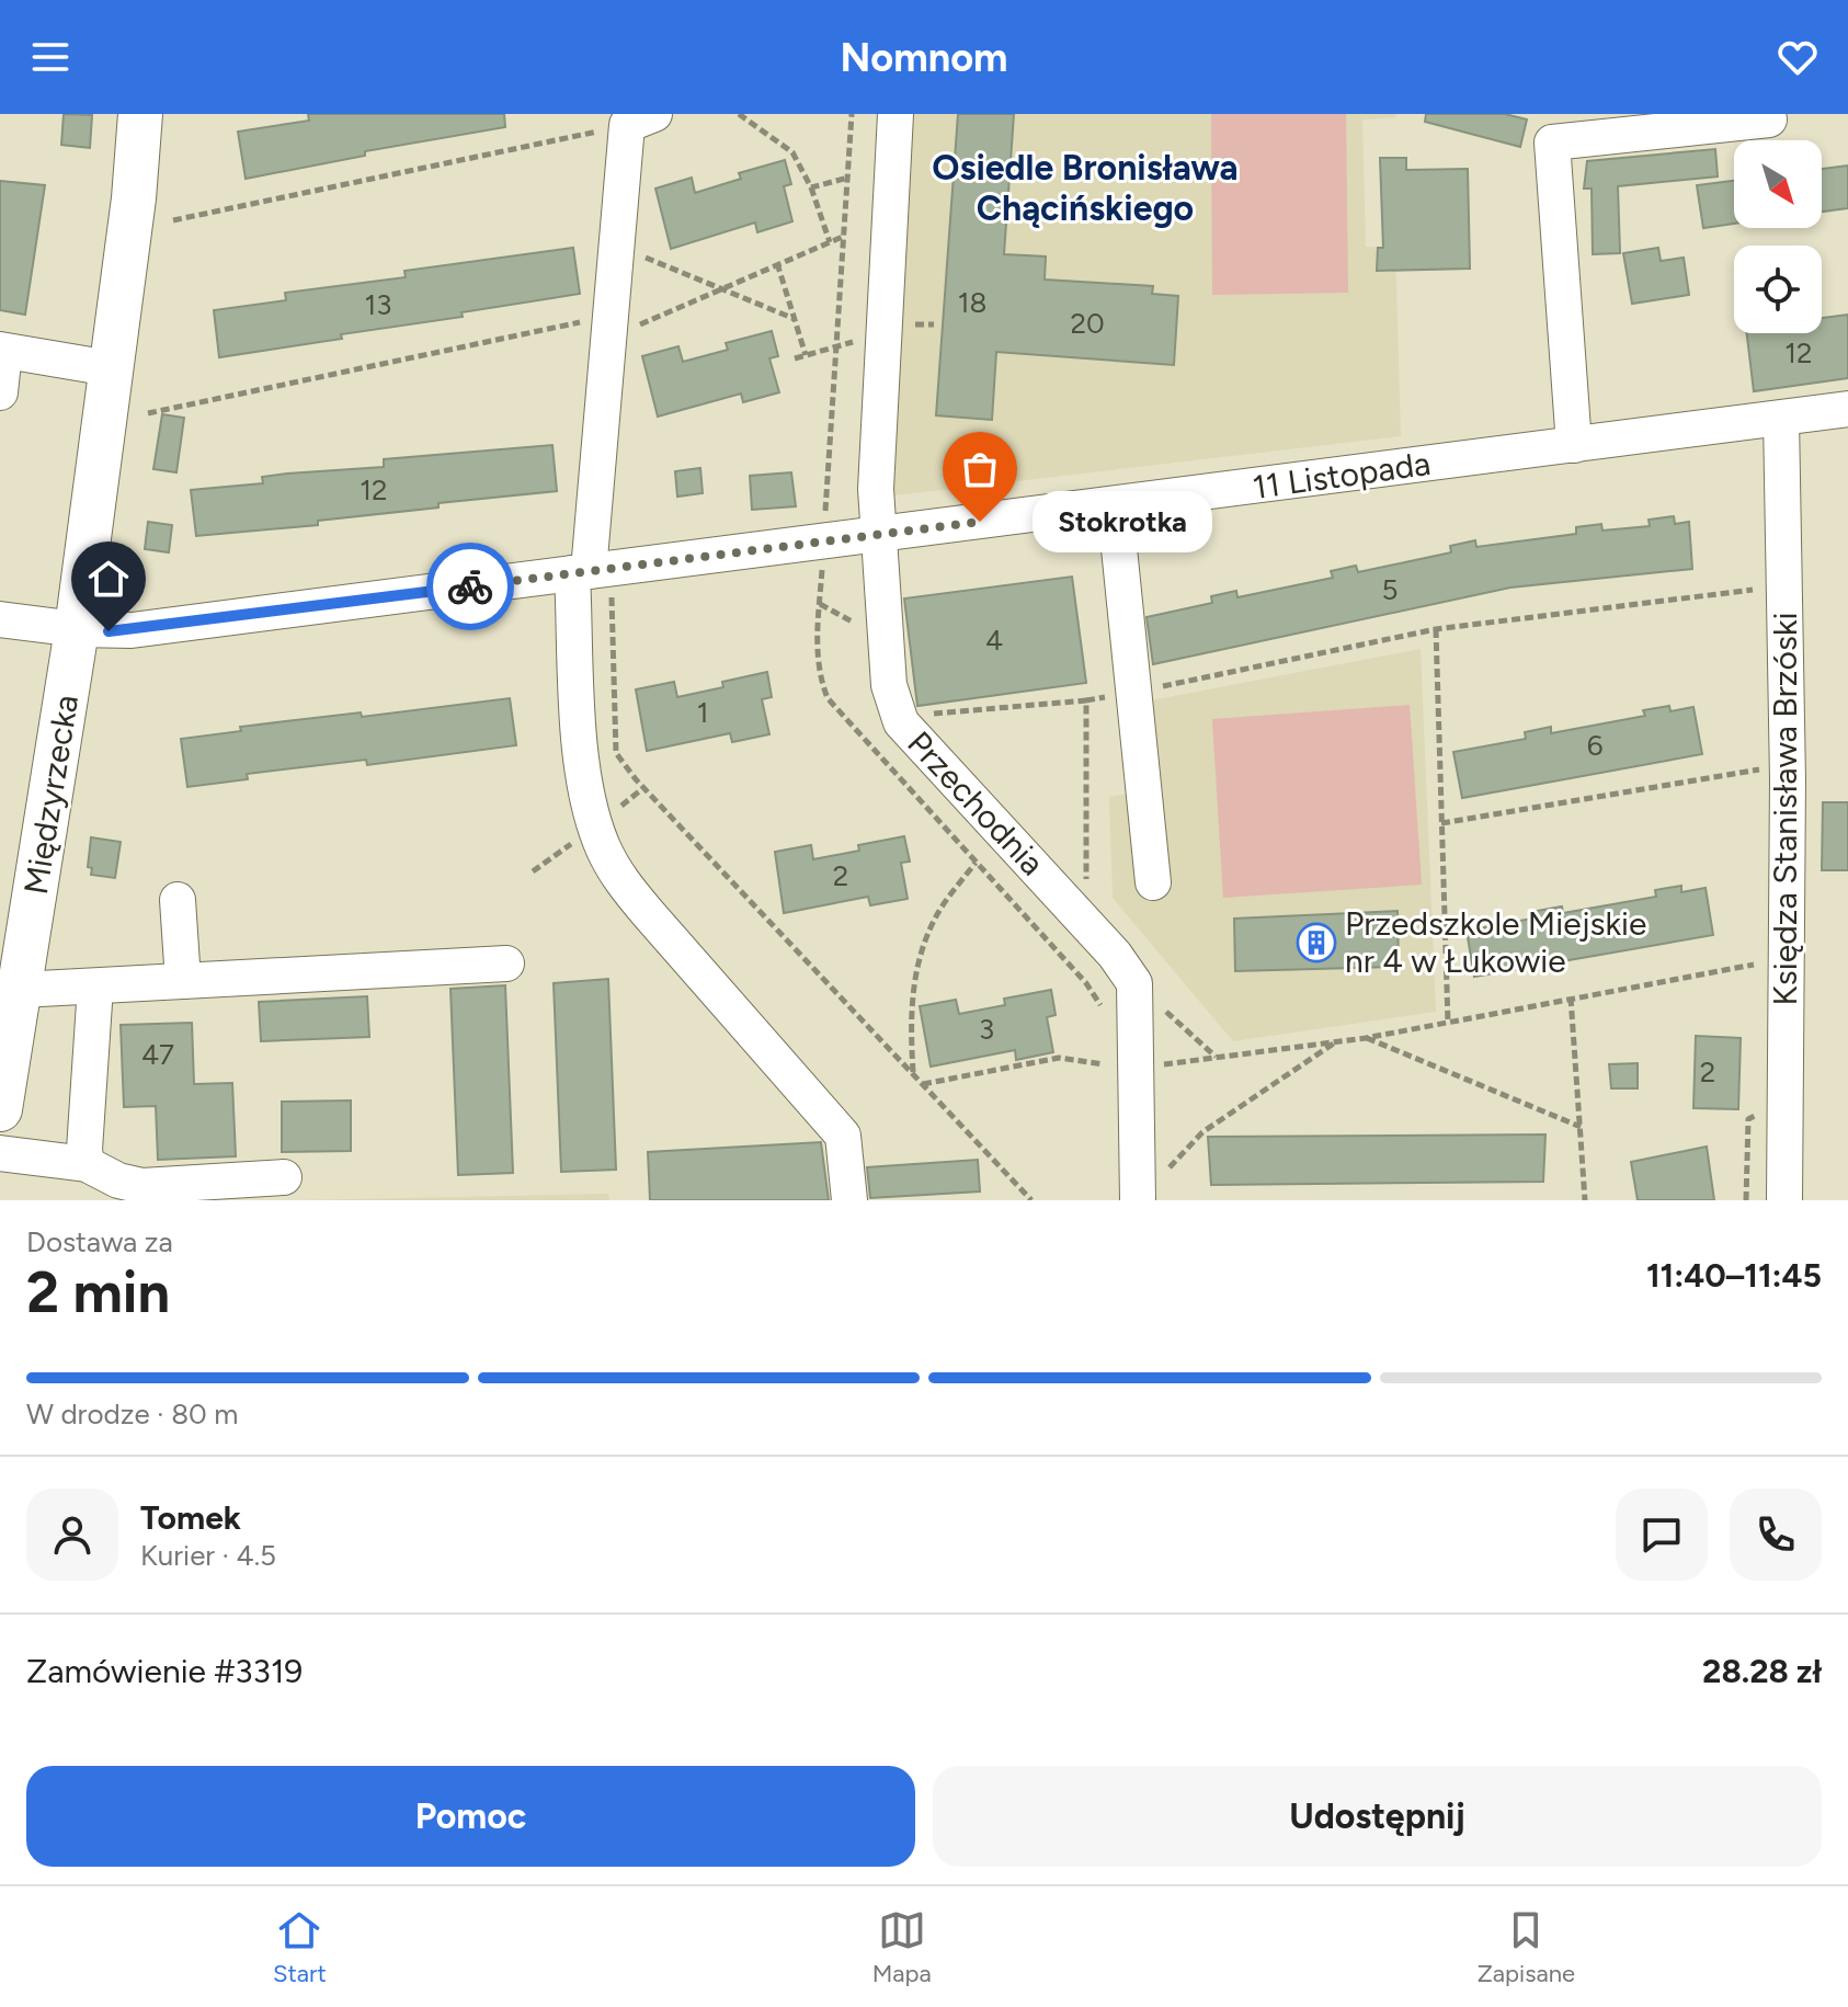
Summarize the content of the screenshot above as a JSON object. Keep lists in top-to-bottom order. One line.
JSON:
{"streets":{"main road":["Międzyrzecka"],"street":["11 Listopada","Przechodnia","Księdza Stanisława Brzóski"]},"crossings":[["11 Listopada","Międzyrzecka"],["11 Listopada","Przechodnia"],["11 Listopada","Księdza Stanisława Brzóski"]],"districts":["Osiedle Bronisława Chącińskiego"],"places":{"other":["Stokrotka"],"building":["Przedszkole Miejskie nr 4 w Łukowie"]},"house_numbers":["18","13","20","12","12","5","4","1","6","2","3","47","2"],"north":"bottom right","page":{"header":"Nomnom","bubble":"Stokrotka","heading":["2 min","Dostawa za","11:40–11:45"],"panel":["Tomek","Kurier · 4.5","Zamówienie #3319","28.28 zł"],"bar":"W drodze · 80 m","buttons":["Pomoc","Udostępnij"],"tabs":["Start","Mapa","Zapisane"]}}
